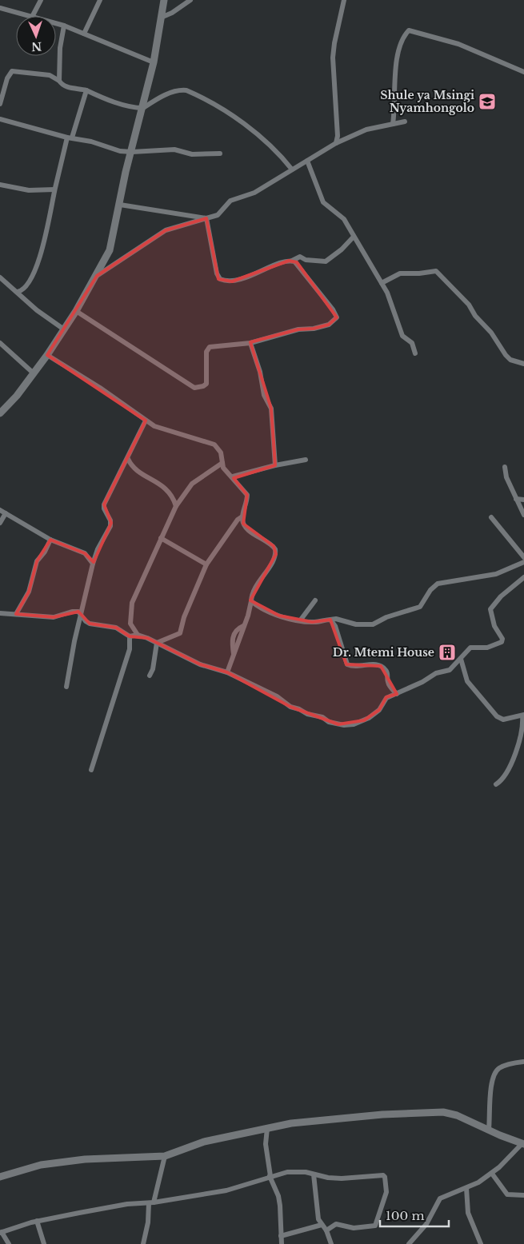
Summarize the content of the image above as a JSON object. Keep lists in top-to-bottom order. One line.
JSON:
{"places":{"school or university":["Shule ya Msingi Nyamhongolo"],"building":["Dr. Mtemi House"]},"scale_bar":"100 m","north":"bottom"}
